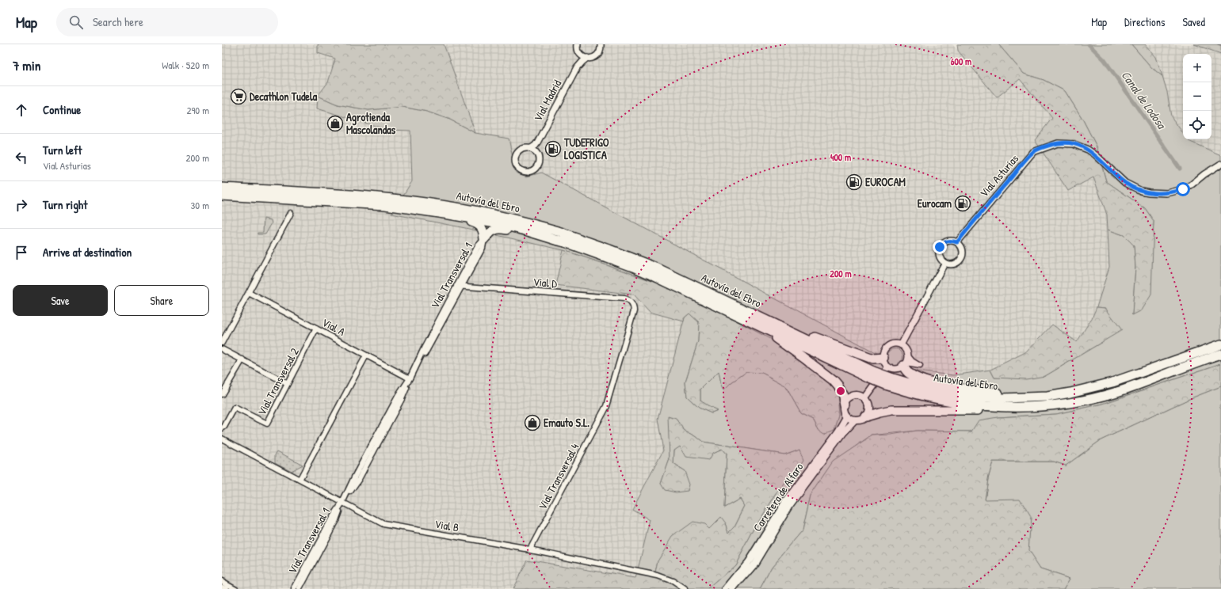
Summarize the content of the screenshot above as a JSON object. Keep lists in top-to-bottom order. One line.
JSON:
{"streets":{"highway":["Autovía del Ebro"],"main road":["Carretera de Alfaro"],"street":["Vial Madrid","Vial Asturias","Vial Transversal 1","Vial D","Vial A","Vial Transversal 2","Vial Transversal 4","Vial B"]},"crossings":[["Vial Transversal 1","Vial D"],["Vial Transversal 1","Vial A"],["Vial Transversal 1","Vial B"],["Vial D","Vial Transversal 4"],["Vial A","Vial Transversal 2"],["Vial Transversal 4","Vial B"]],"water":["Canal de Lodosa"],"places":{"supermarket":["Decathlon Tudela"],"shop":["Agrotienda Mascolandas","Emauto S.L."],"fuel station":["TUDEFRIGO LOGISTICA","EUROCAM","Eurocam"]},"page":{"header":"Map","search":"Search here","nav":["Map","Directions","Saved"],"heading":["7 min","Walk · 520 m"],"map_buttons":["+","−"],"list":[["Continue","290 m"],["Turn left","Vial Asturias","200 m"],["Turn right","30 m"],"Arrive at destination"],"buttons":["Save","Share"]},"rings":["600 m","400 m","200 m"]}
